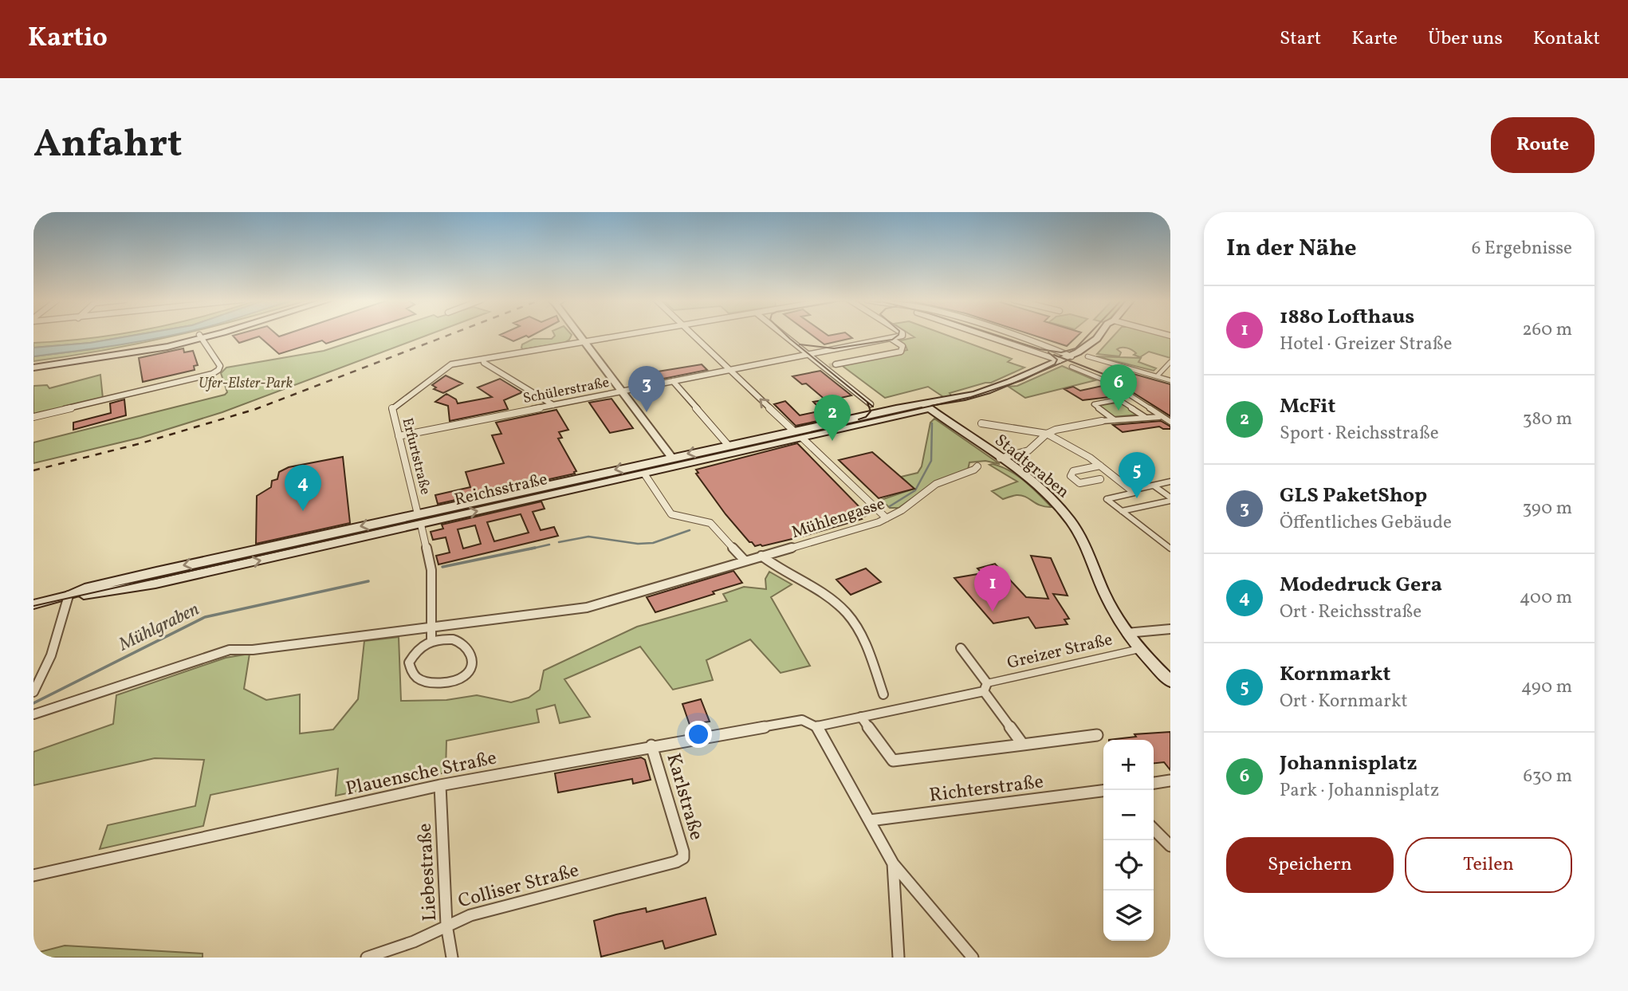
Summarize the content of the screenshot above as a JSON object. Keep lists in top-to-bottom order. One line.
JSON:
{"streets":{"main road":["Stadtgraben","Reichsstraße"],"street":["Schülerstraße","Erfurtstraße","Mühlengasse","Greizer Straße","Plauensche Straße","Richterstraße","Karlstraße","Liebestraße","Colliser Straße"]},"crossings":[["Schülerstraße","Erfurtstraße"],["Erfurtstraße","Reichsstraße"],["Erfurtstraße","Mühlengasse"],["Stadtgraben","Reichsstraße"],["Stadtgraben","Greizer Straße"],["Greizer Straße","Plauensche Straße"],["Plauensche Straße","Karlstraße"],["Plauensche Straße","Liebestraße"],["Karlstraße","Colliser Straße"],["Liebestraße","Colliser Straße"]],"water":["Mühlgraben"],"parks":["Ufer-Elster-Park"],"page":{"header":"Kartio","nav":["Start","Karte","Über uns","Kontakt"],"buttons":["Route",["Speichern","Teilen"]],"title":"Anfahrt","heading":["In der Nähe","6 Ergebnisse"],"list":[{"mark":"1","name":"1880 Lofthaus","note":"Hotel · Greizer Straße","value":"260 m"},{"mark":"2","name":"McFit","note":"Sport · Reichsstraße","value":"380 m"},{"mark":"3","name":"GLS PaketShop","note":"Öffentliches Gebäude","value":"390 m"},{"mark":"4","name":"Modedruck Gera","note":"Ort · Reichsstraße","value":"400 m"},{"mark":"5","name":"Kornmarkt","note":"Ort · Kornmarkt","value":"490 m"},{"mark":"6","name":"Johannisplatz","note":"Park · Johannisplatz","value":"630 m"}],"pins":["6","3","2","5","4","1"],"map_buttons":["+","−"]}}
